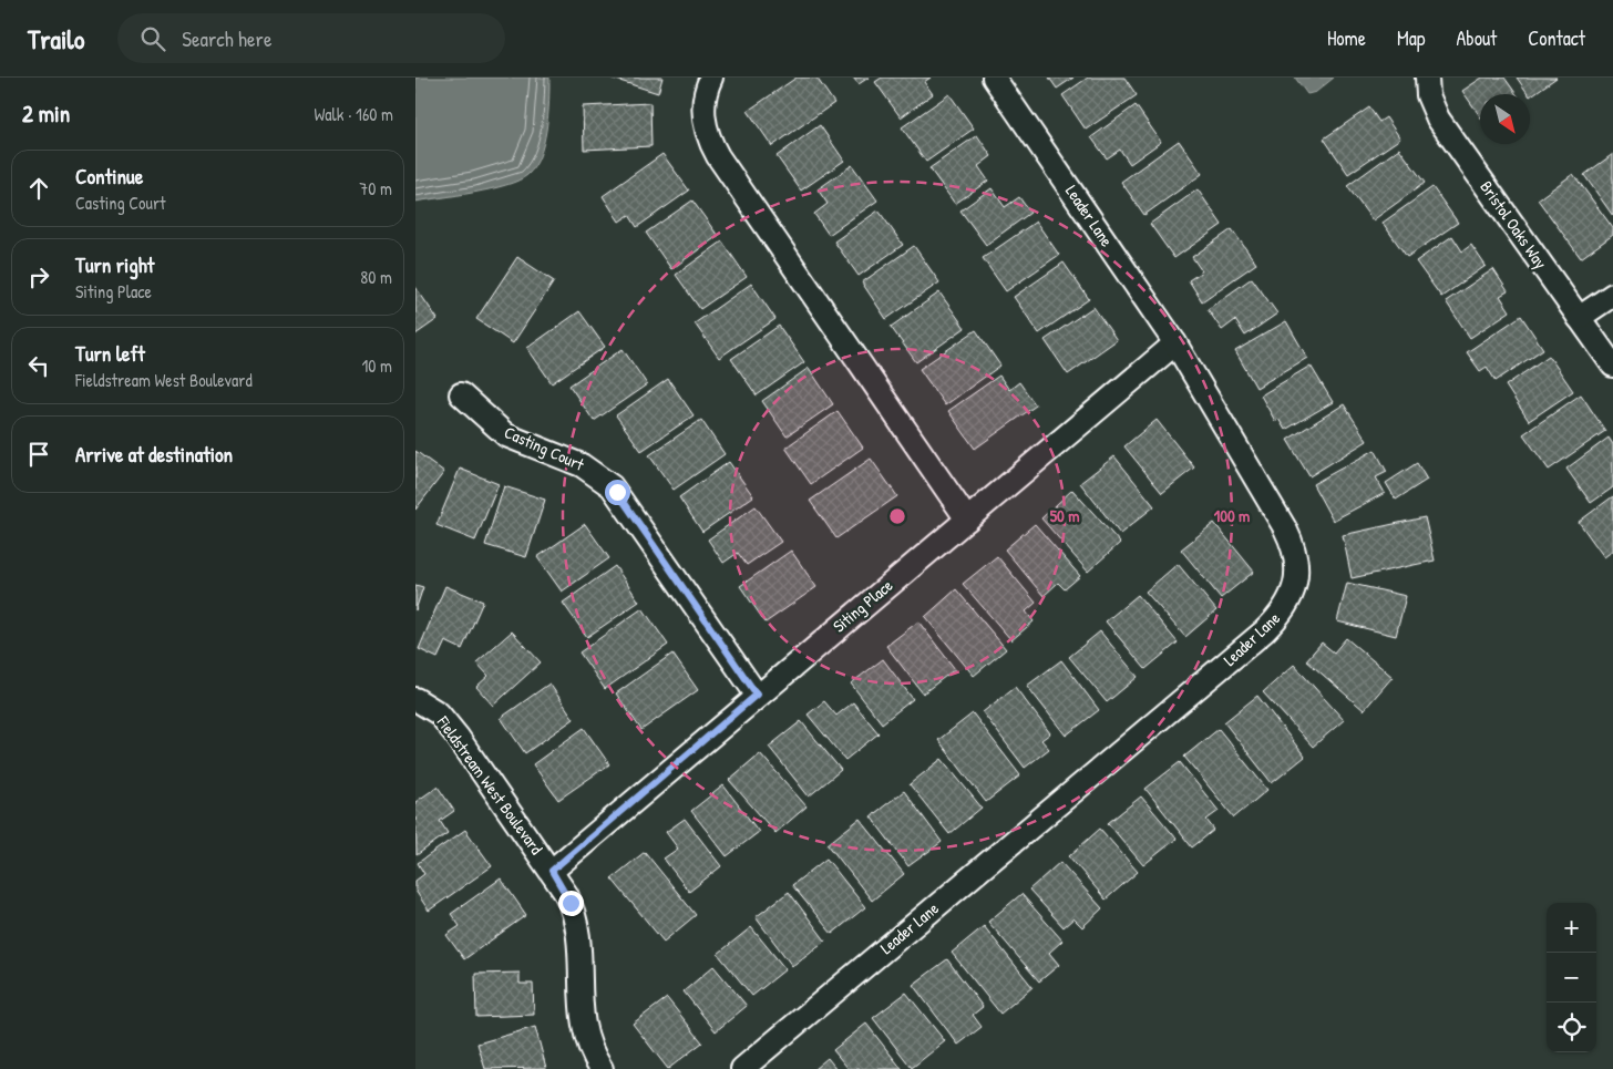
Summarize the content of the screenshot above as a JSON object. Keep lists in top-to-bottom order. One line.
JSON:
{"streets":{"street":["Leader Lane","Bristol Oaks Way","Casting Court","Siting Place","Fieldstream West Boulevard"]},"crossings":[["Leader Lane","Siting Place"],["Casting Court","Siting Place"],["Siting Place","Fieldstream West Boulevard"]],"north":"bottom right","page":{"header":"Trailo","search":"Search here","nav":["Home","Map","About","Contact"],"heading":["2 min","Walk · 160 m"],"list":[["Continue","Casting Court","70 m"],["Turn right","Siting Place","80 m"],["Turn left","Fieldstream West Boulevard","10 m"],"Arrive at destination"],"map_buttons":["+","−"]},"rings":["50 m","100 m"]}
